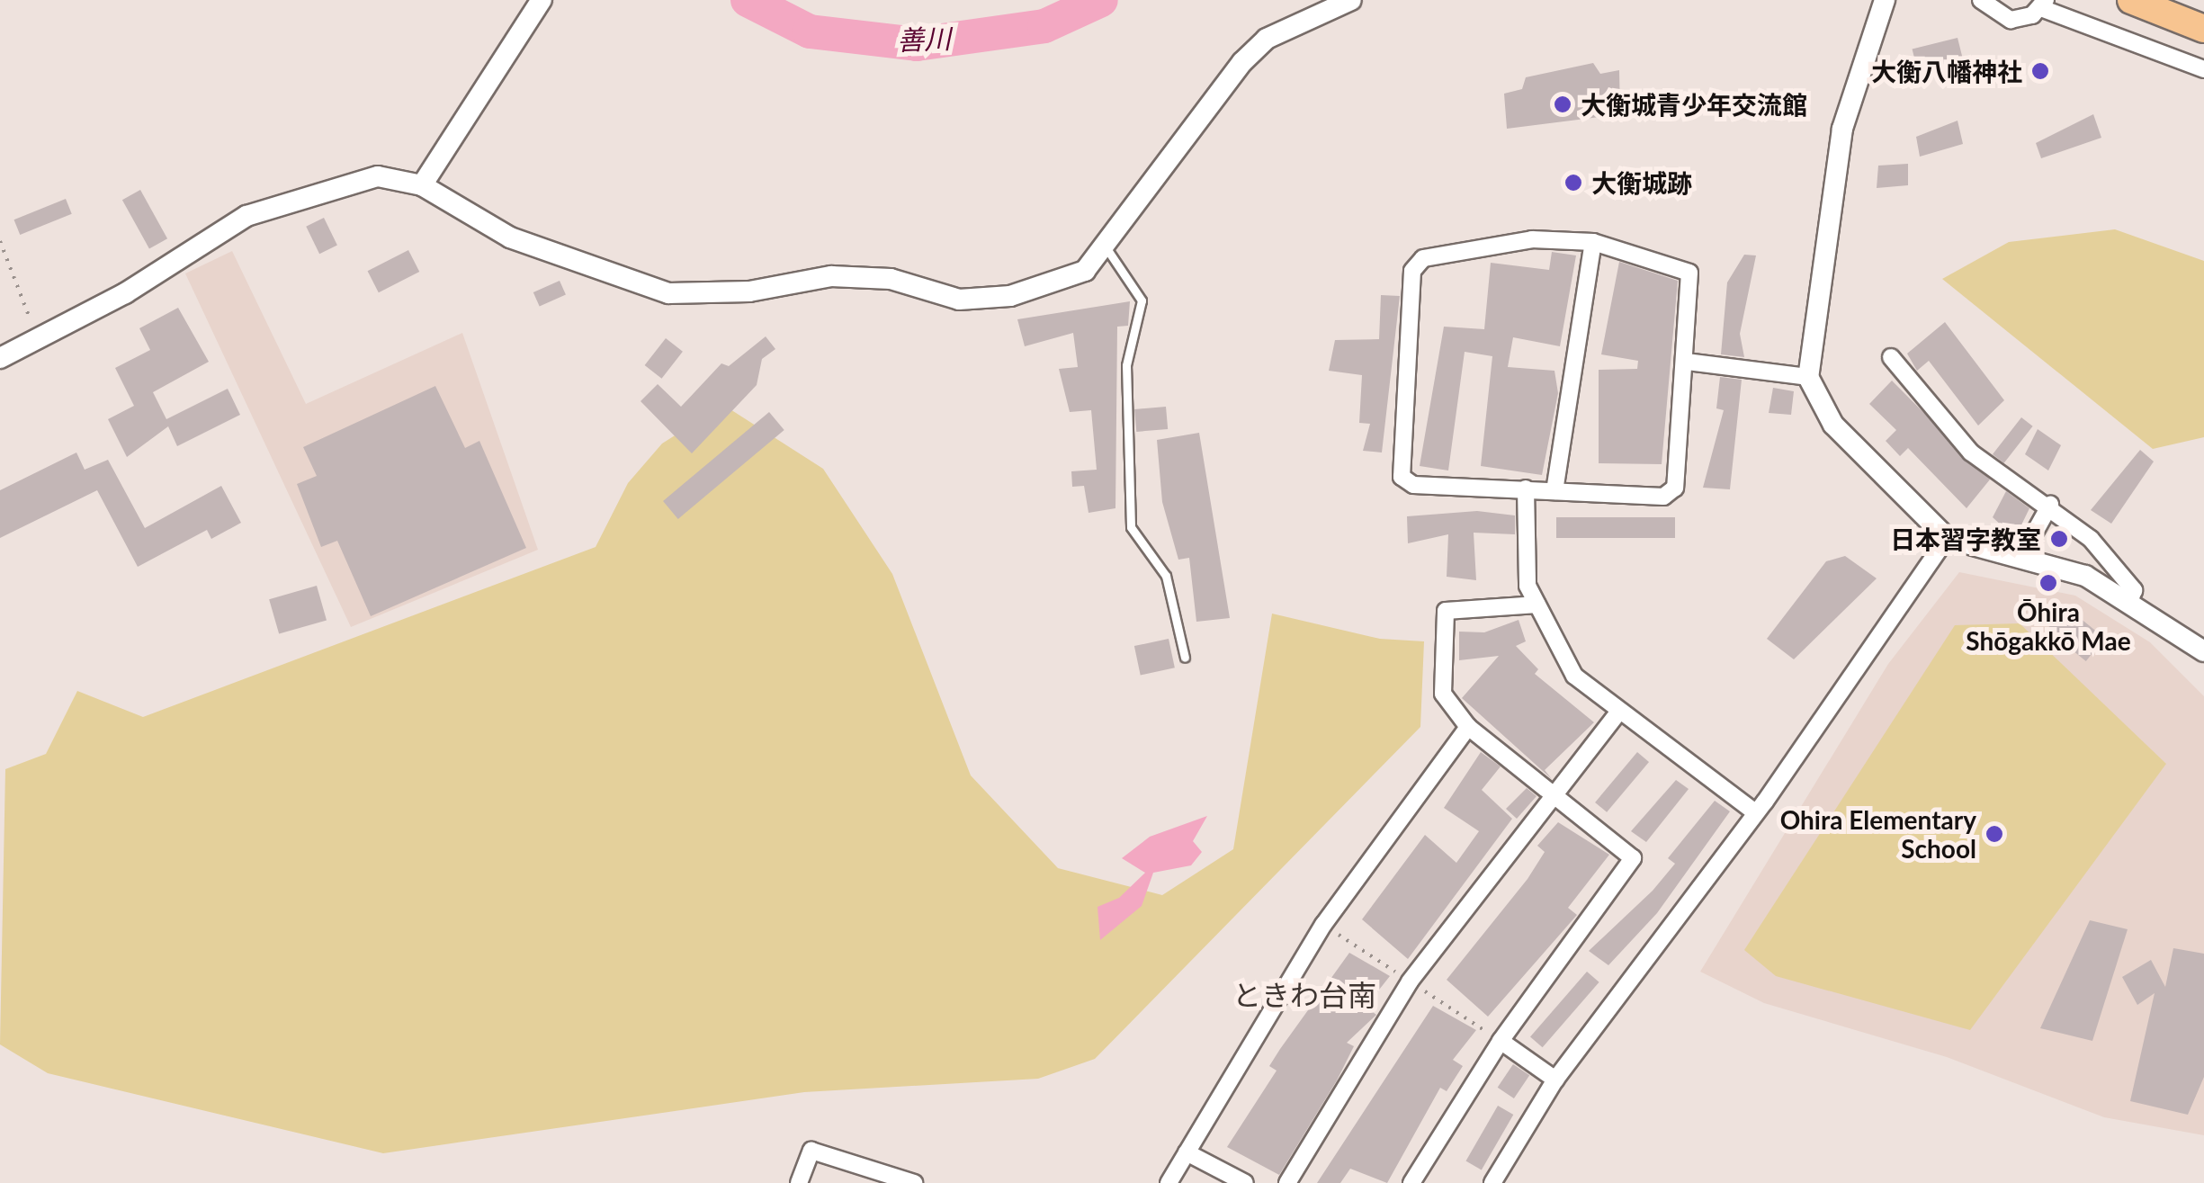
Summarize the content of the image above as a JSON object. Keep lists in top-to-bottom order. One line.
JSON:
{"districts":["ときわ台南"],"water":["善川"],"places":["大衡八幡神社","大衡城青少年交流館","大衡城跡","日本習字教室","Ōhira Shōgakkō Mae","Ohira Elementary School"]}
